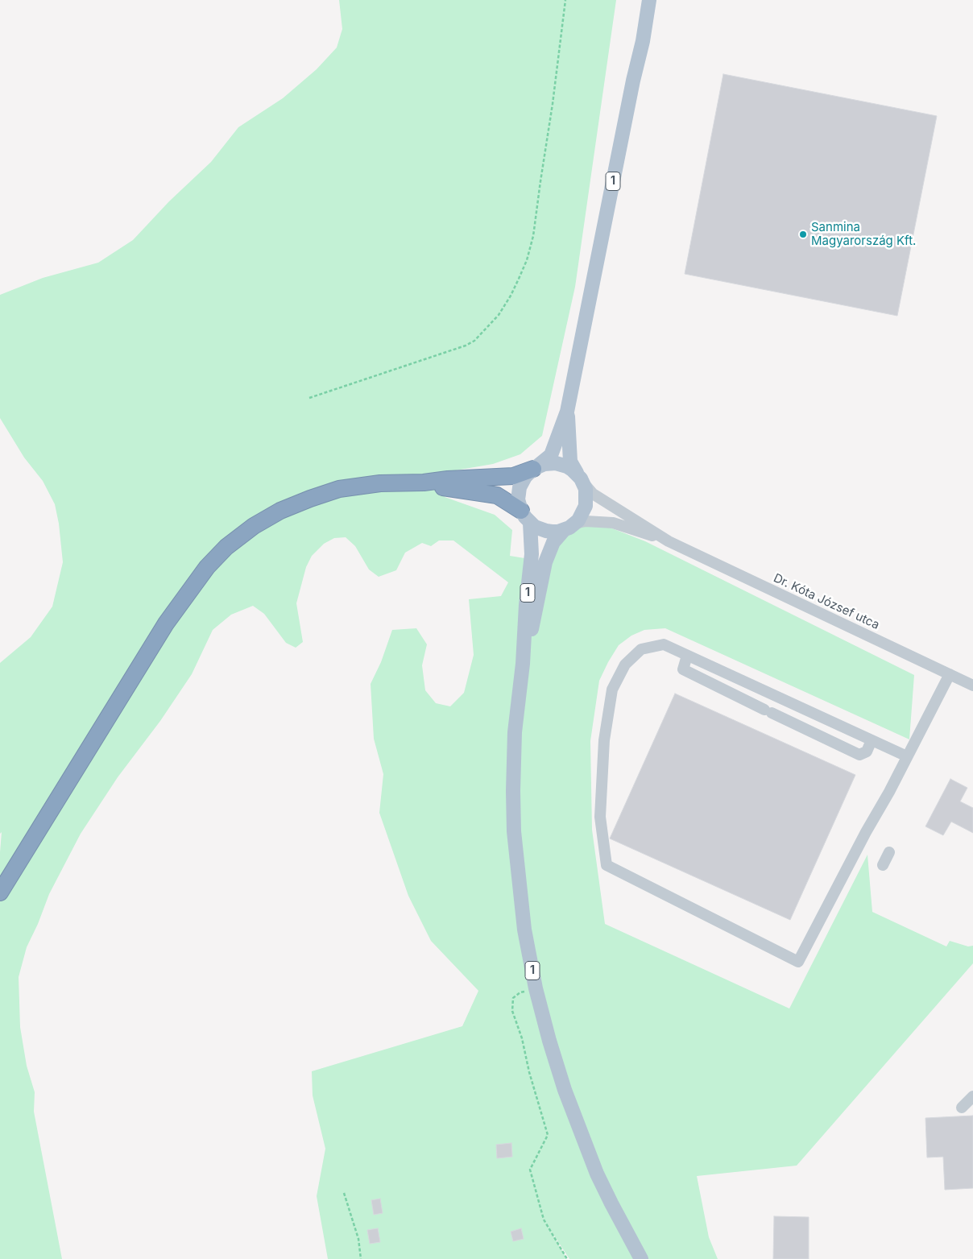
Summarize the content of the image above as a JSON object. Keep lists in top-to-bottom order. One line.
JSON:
{"streets":{"main road":["1"],"street":["Dr. Kóta József utca"]},"places":["Sanmina Magyarország Kft."]}
